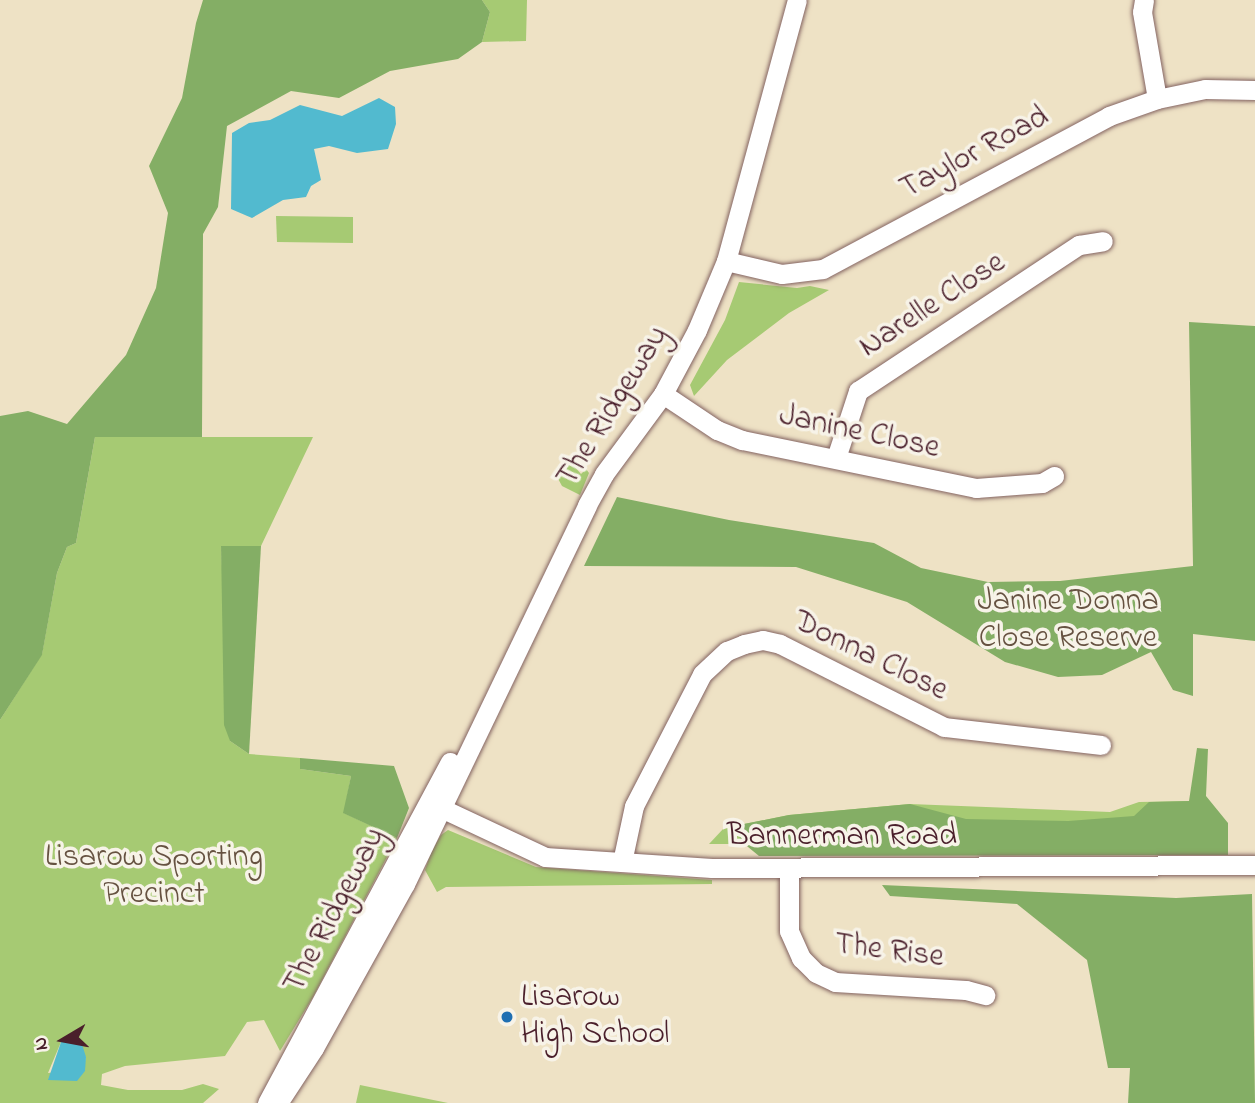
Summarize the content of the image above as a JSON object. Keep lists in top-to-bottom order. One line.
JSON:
{"streets":{"street":["Taylor Road","Narelle Close","The Ridgeway","Janine Close","Donna Close","Bannerman Road","The Rise"]},"crossings":[["Taylor Road","The Ridgeway"],["Narelle Close","Janine Close"],["The Ridgeway","Janine Close"],["The Ridgeway","Bannerman Road"],["Donna Close","Bannerman Road"],["Bannerman Road","The Rise"]],"parks":["Janine Donna Close Reserve","Lisarow Sporting Precinct"],"places":["Lisarow High School"],"north":"left"}
